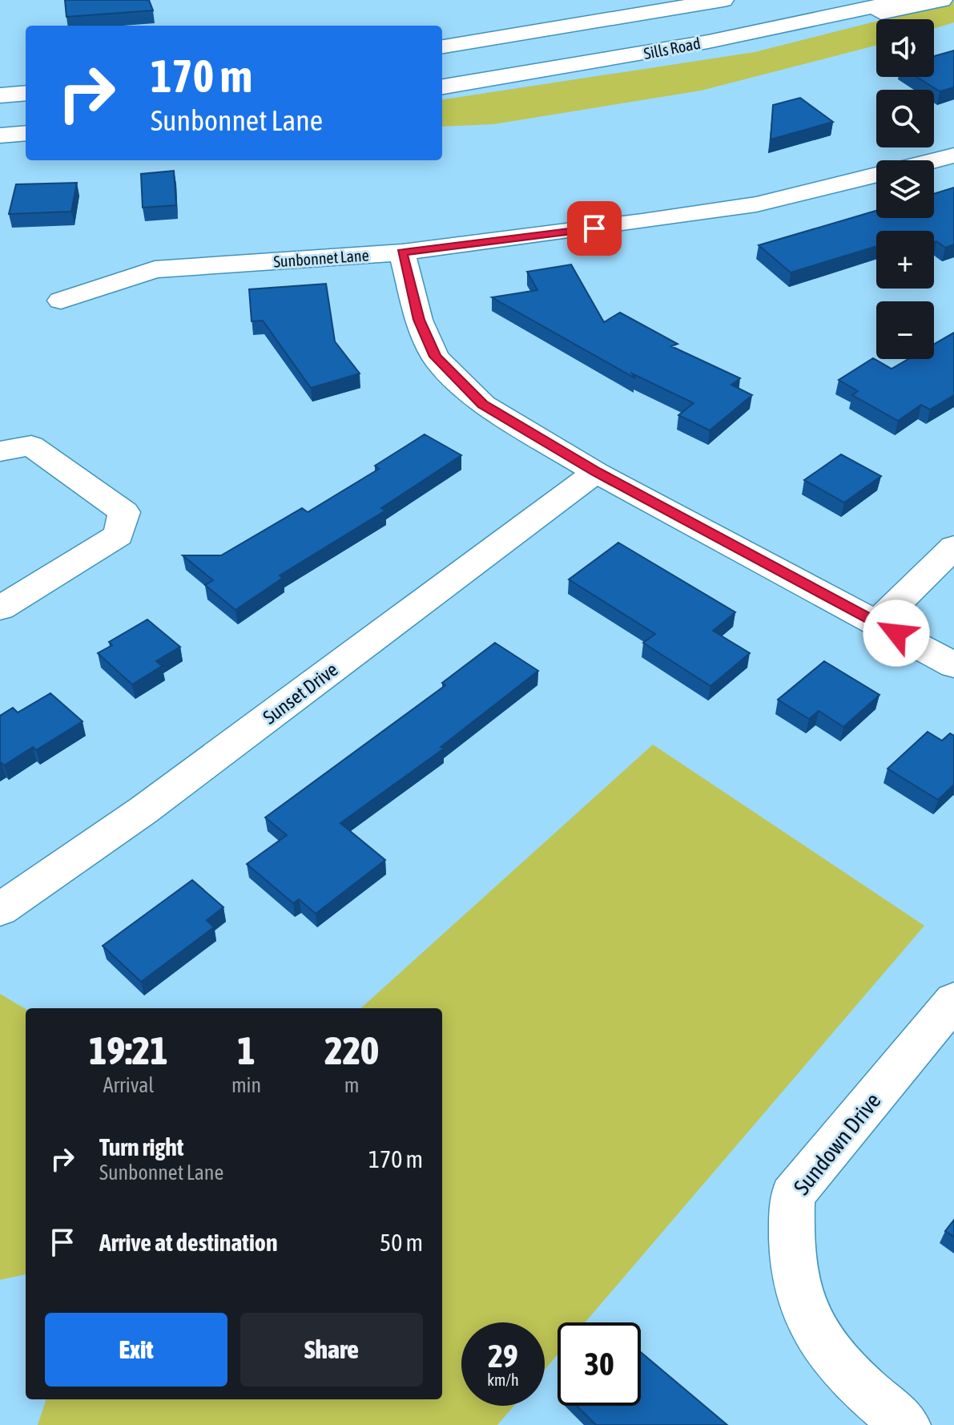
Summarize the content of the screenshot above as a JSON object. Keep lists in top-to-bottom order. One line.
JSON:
{"streets":{"street":["Sills Road","Sunbonnet Lane","Sunset Drive","Sundown Drive"]},"page":{"map_buttons":["+","−"],"turn":["170 m","Sunbonnet Lane"],"eta":["19:21","Arrival","1","min","220","m"],"list":[{"name":"Turn right","note":"Sunbonnet Lane","value":"170 m"},{"name":"Arrive at destination","value":"50 m"}],"buttons":["Exit","Share"],"speed":"29 km/h","limit":"30"}}
